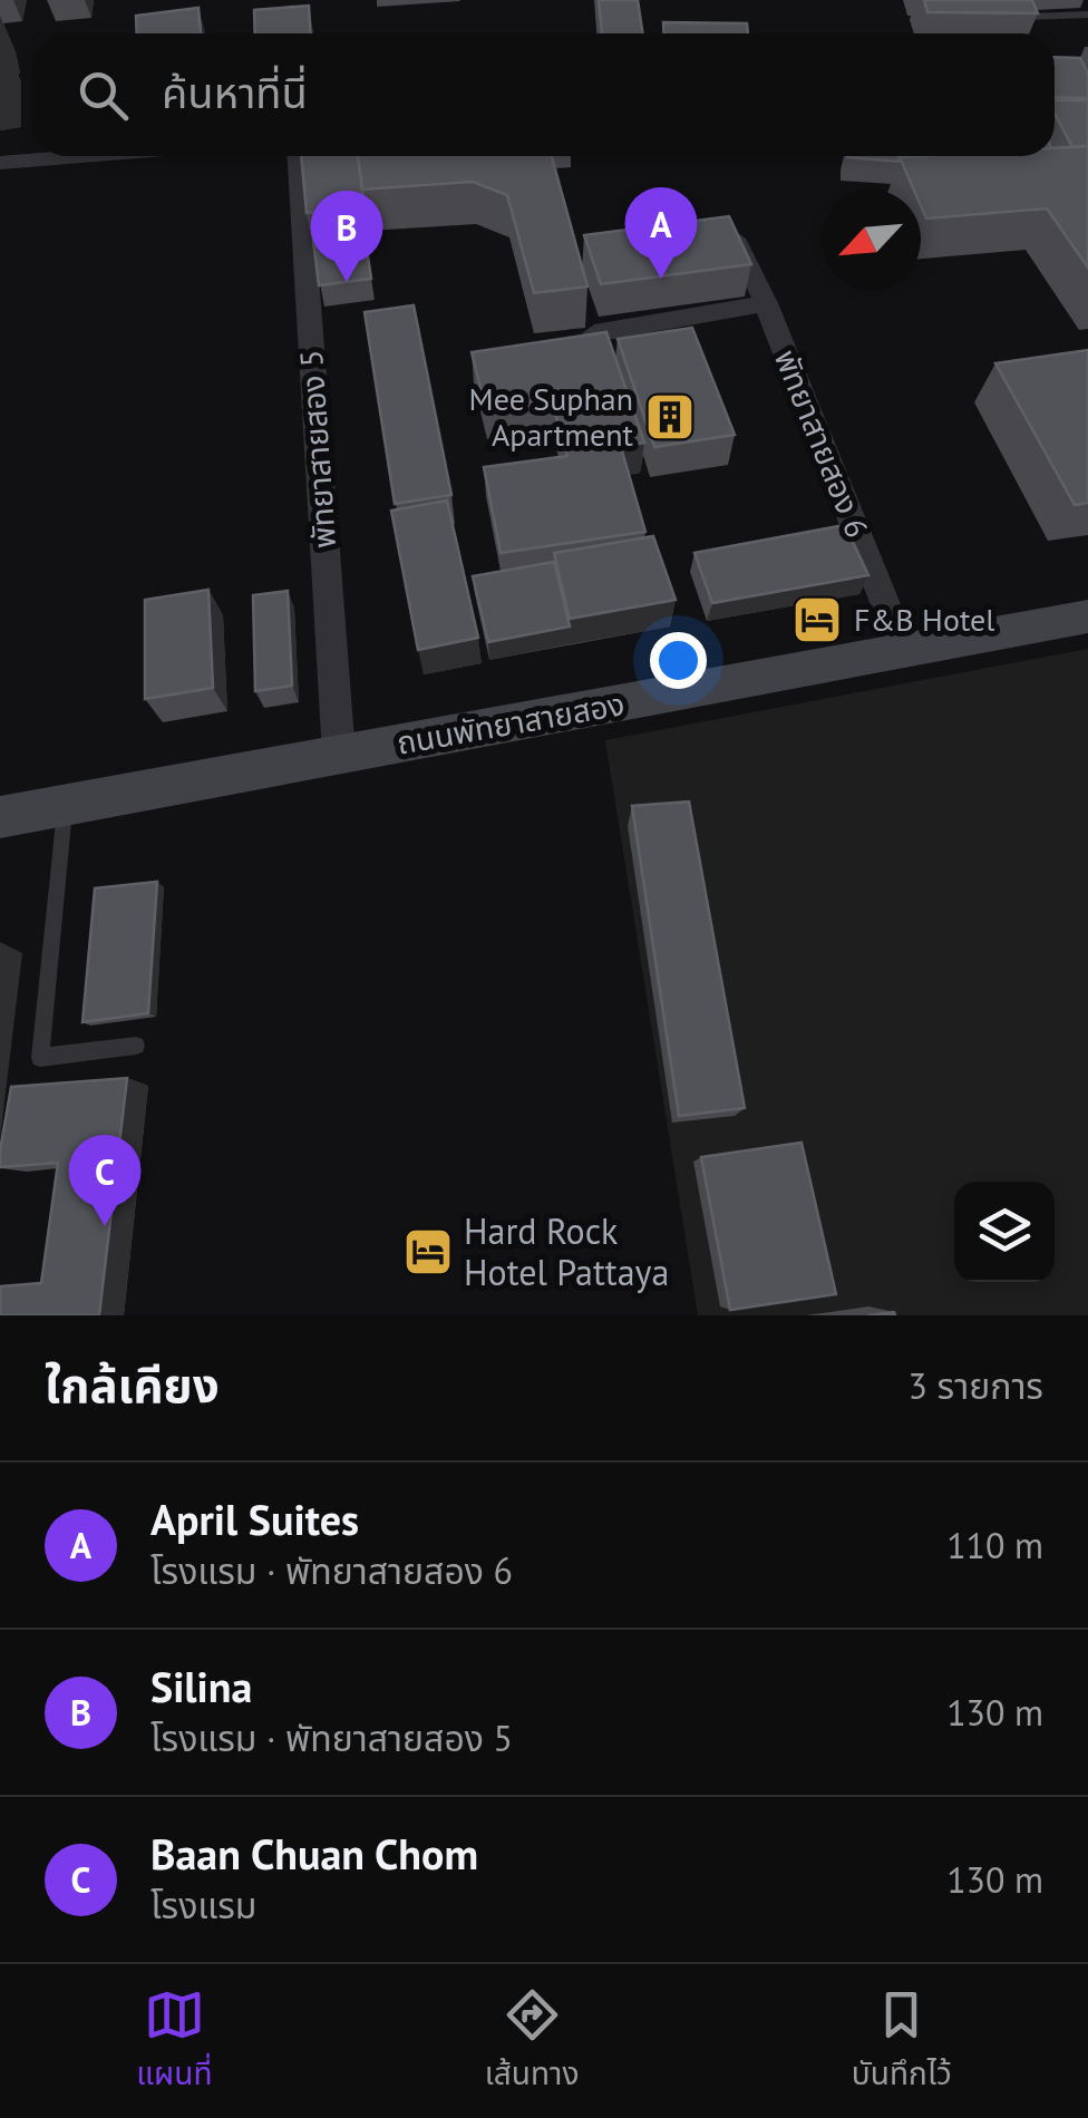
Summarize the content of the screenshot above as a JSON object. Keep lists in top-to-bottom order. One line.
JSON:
{"streets":{"main road":["ถนนพัทยาสายสอง"],"street":["พัทยาสายสอง 6","พัทยาสายสอง 5"]},"crossings":[["พัทยาสายสอง 6","ถนนพัทยาสายสอง"],["พัทยาสายสอง 5","ถนนพัทยาสายสอง"]],"places":{"building":["Mee Suphan Apartment"],"hotel":["F&B Hotel","Hard Rock Hotel Pattaya"]},"north":"bottom left","page":{"search":"ค้นหาที่นี่","pins":["A","B","C"],"heading":["ใกล้เคียง","3 รายการ"],"list":[{"mark":"A","name":"April Suites","note":"โรงแรม · พัทยาสายสอง 6","value":"110 m"},{"mark":"B","name":"Silina","note":"โรงแรม · พัทยาสายสอง 5","value":"130 m"},{"mark":"C","name":"Baan Chuan Chom","note":"โรงแรม","value":"130 m"}],"nav":["แผนที่","เส้นทาง","บันทึกไว้"]}}
